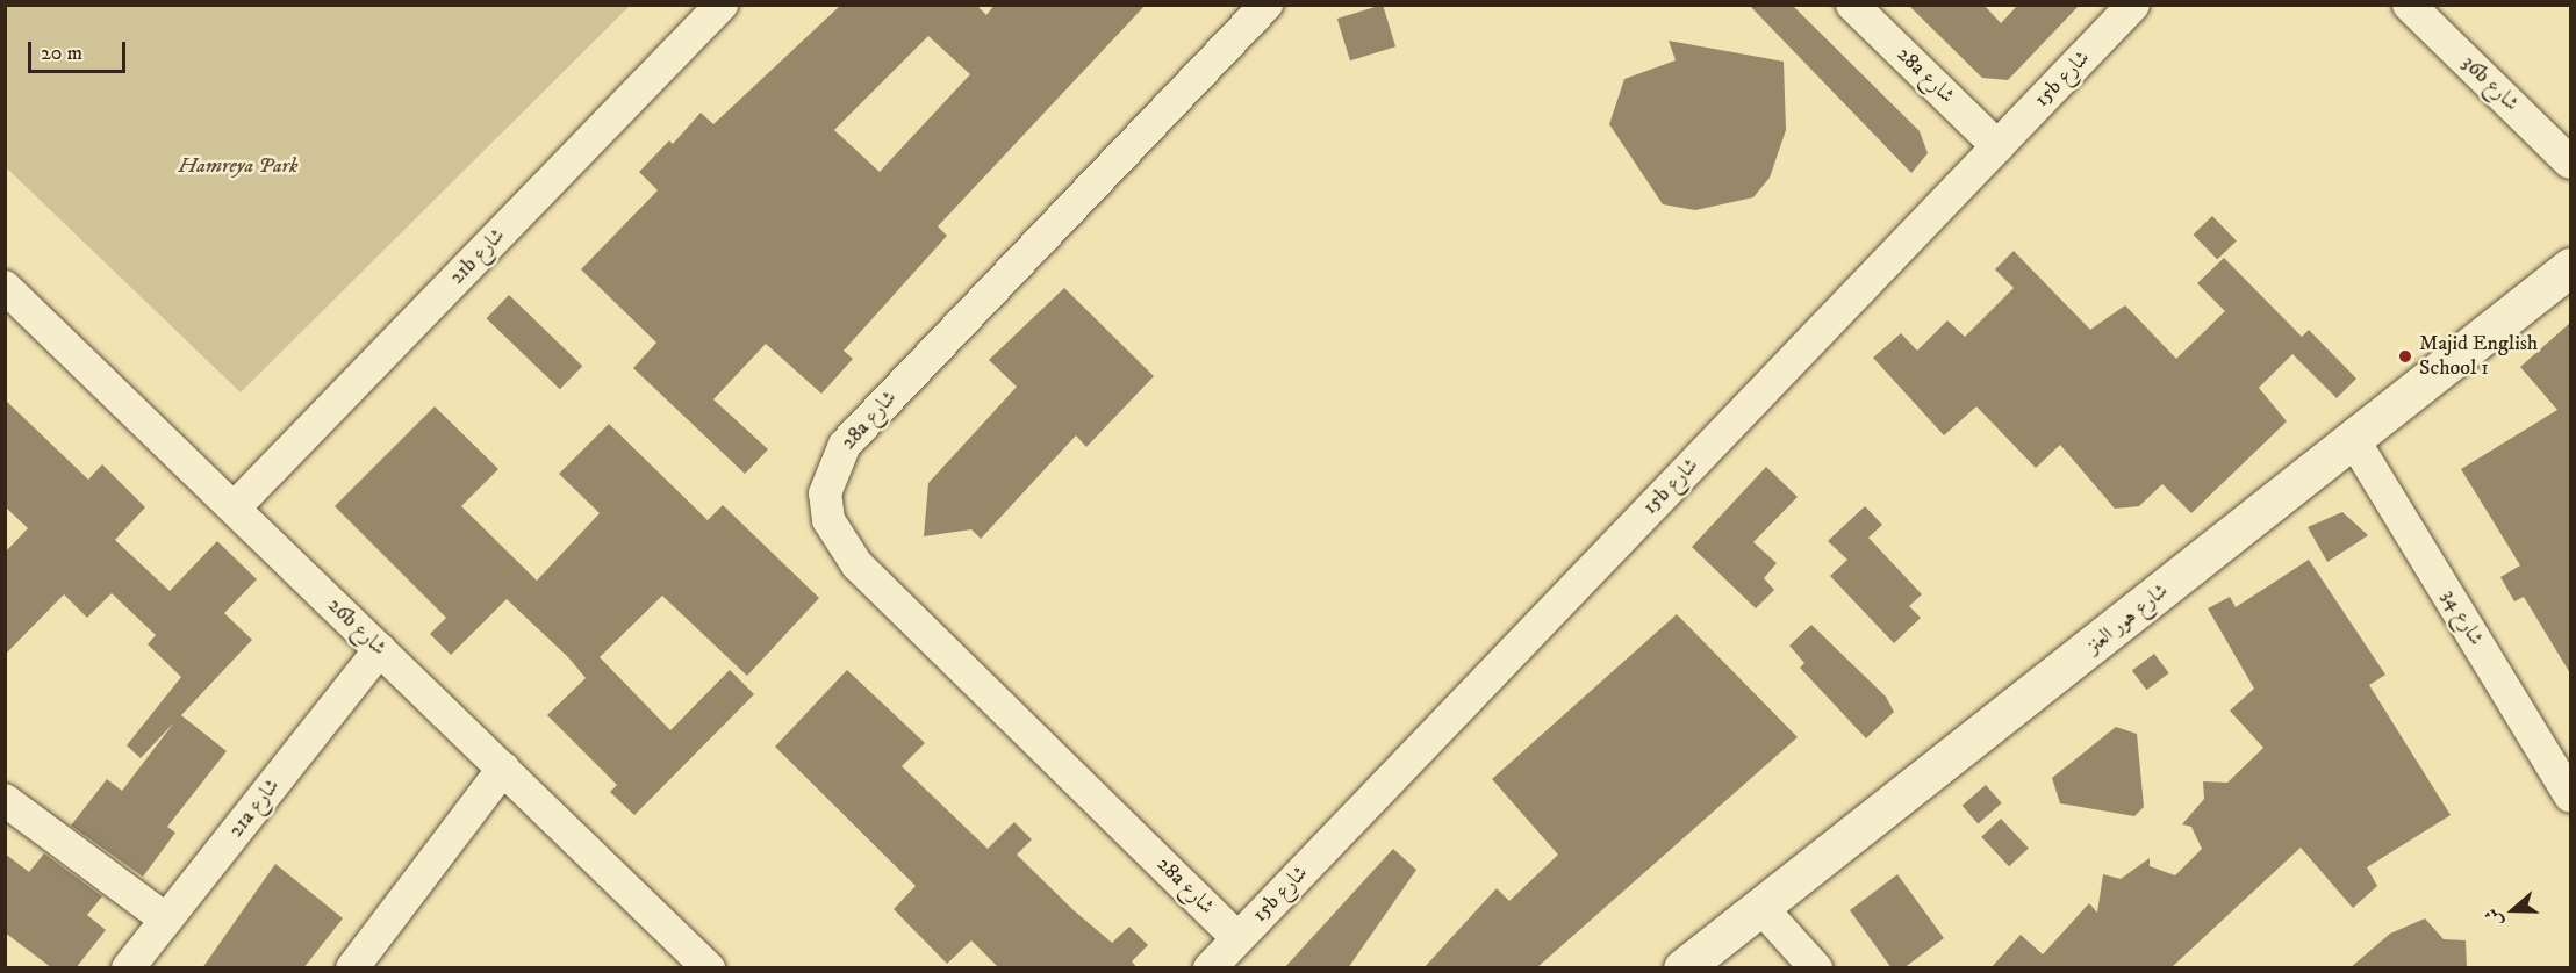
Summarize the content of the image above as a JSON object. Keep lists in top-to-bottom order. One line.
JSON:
{"streets":{"street":["28a شارع","15b شارع","36b شارع","21b شارع","شارع 34","شارع هور العنز","26b شارع","21a شارع"]},"crossings":[["28a شارع","15b شارع"],["21b شارع","26b شارع"],["شارع 34","شارع هور العنز"],["26b شارع","21a شارع"]],"parks":["Hamreya Park"],"places":["Majid English School 1"],"scale_bar":"20 m","north":"left"}
